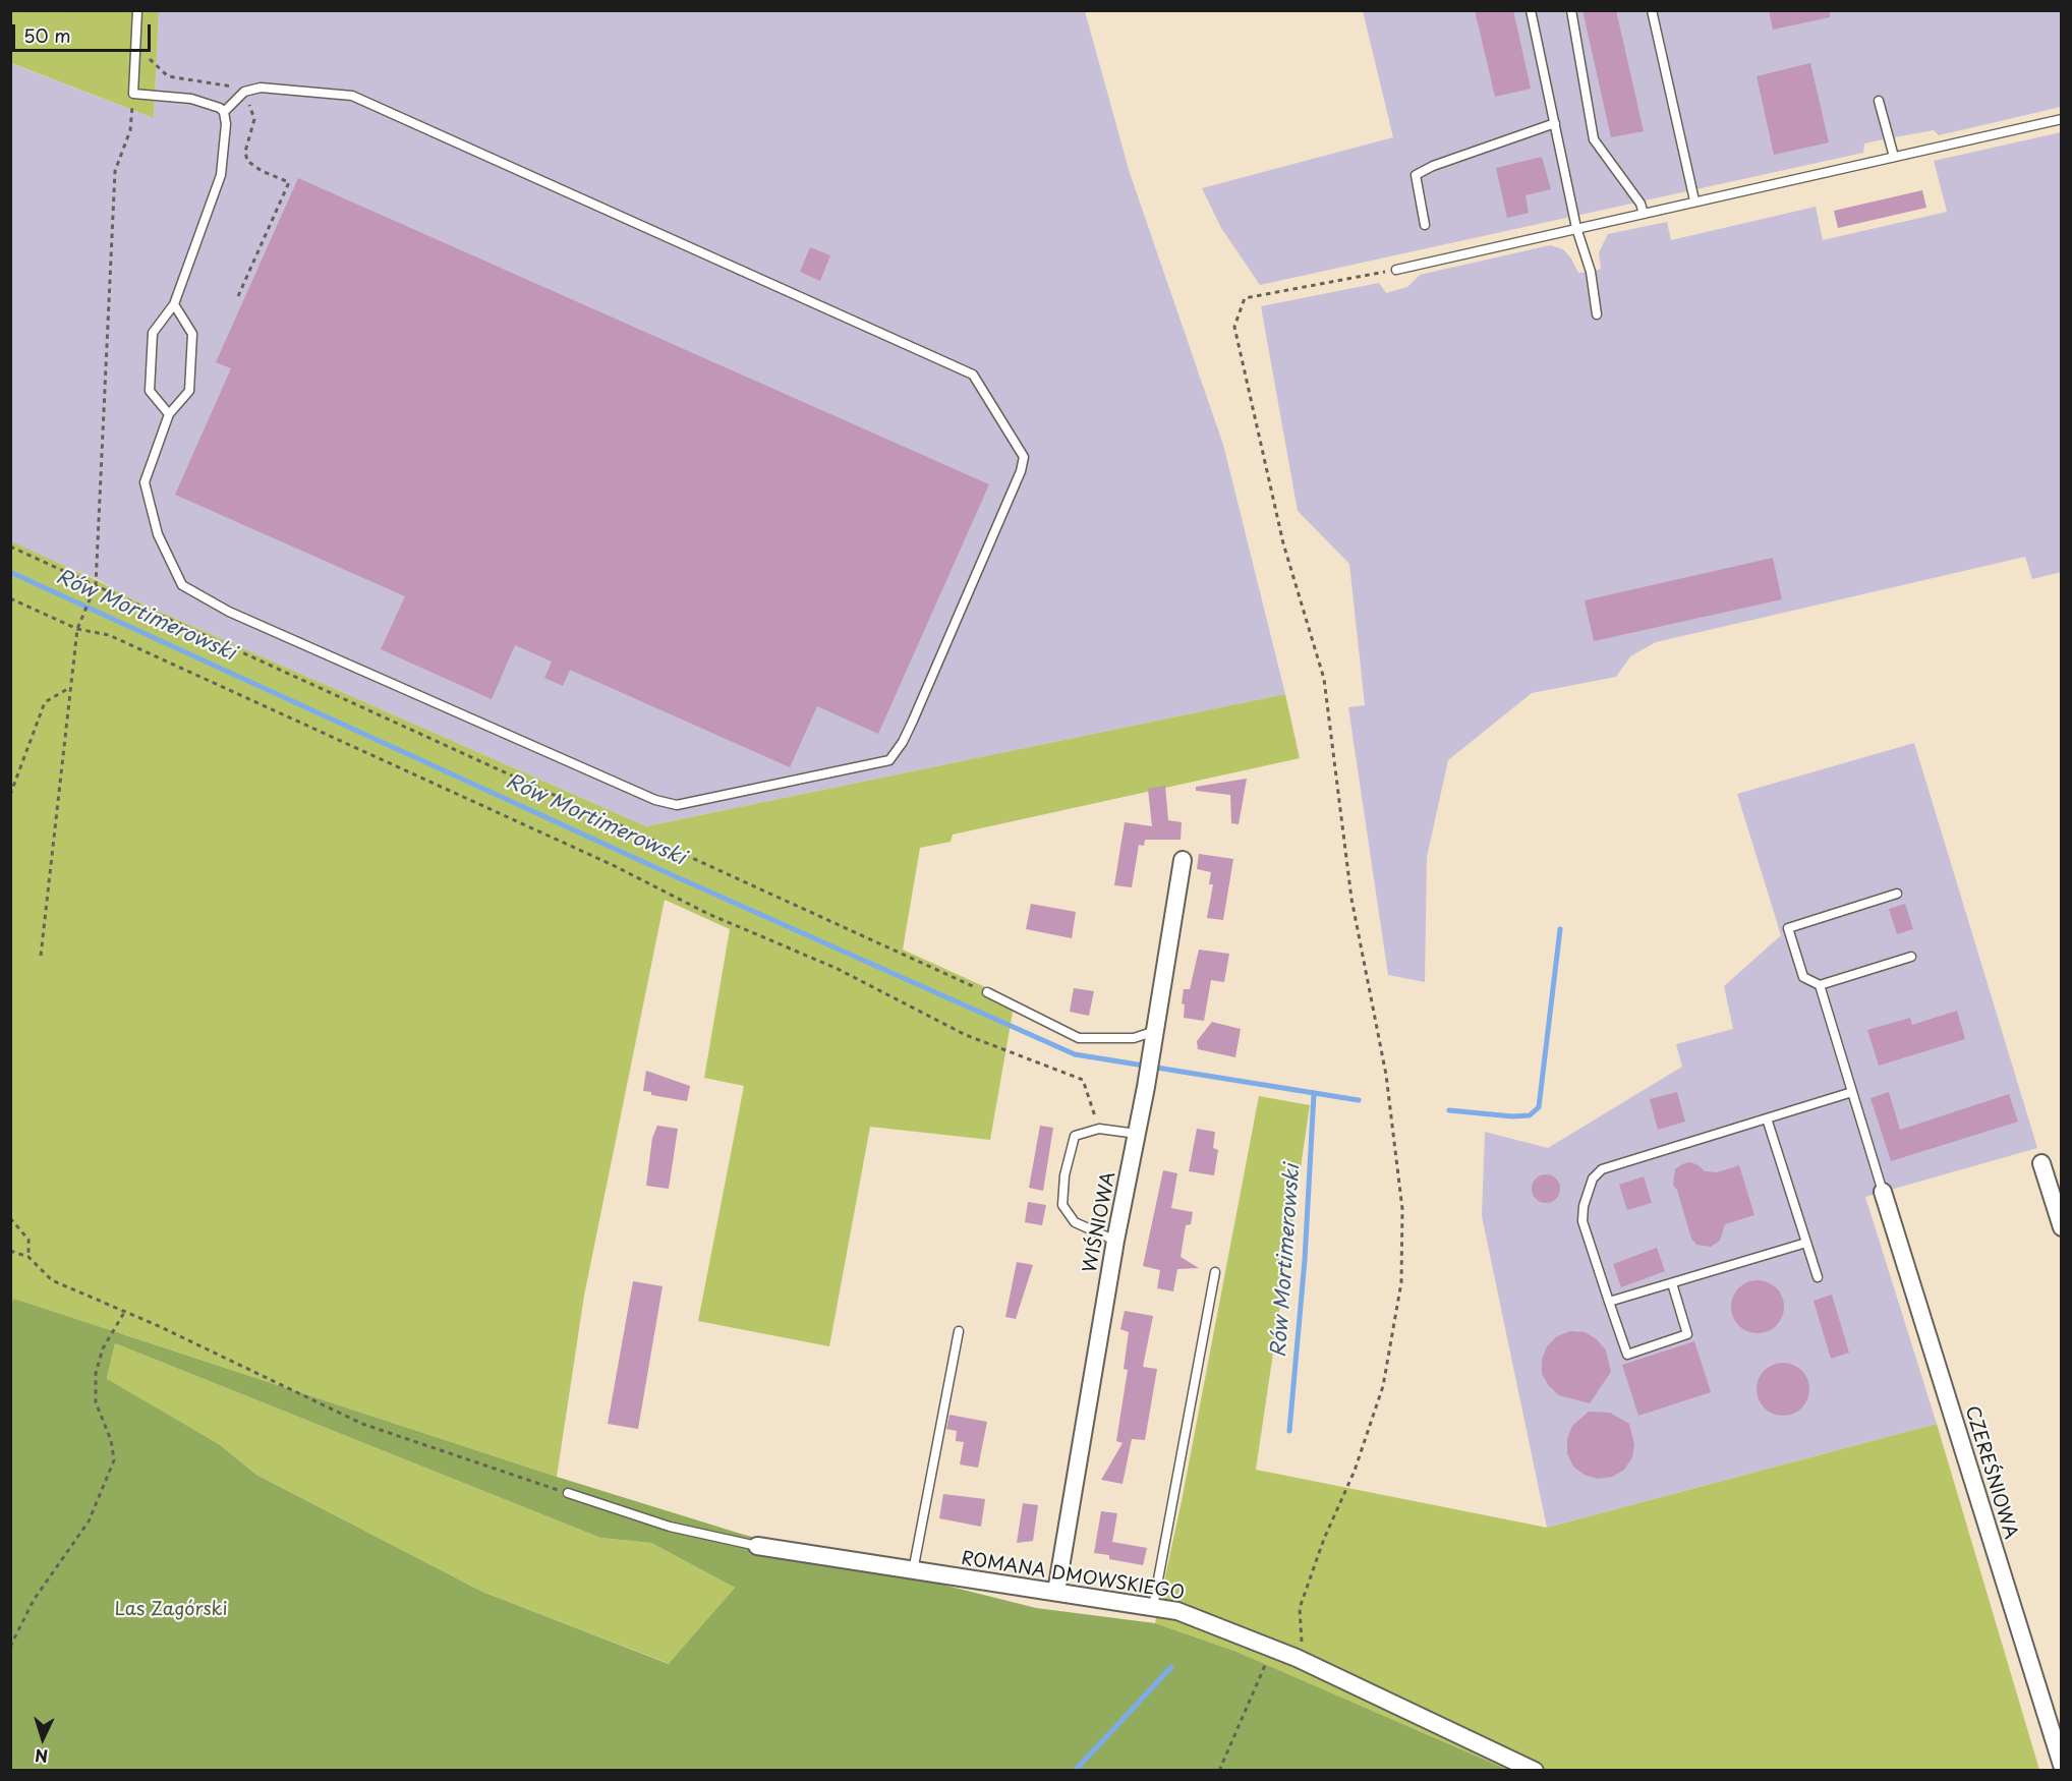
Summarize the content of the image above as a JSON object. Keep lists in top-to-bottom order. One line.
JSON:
{"streets":{"street":["WIŚNIOWA","CZEREŚNIOWA","ROMANA DMOWSKIEGO"]},"crossings":[["WIŚNIOWA","ROMANA DMOWSKIEGO"]],"water":["Rów Mortimerowski"],"parks":["Las Zagórski"],"scale_bar":"50 m","north":"bottom"}
